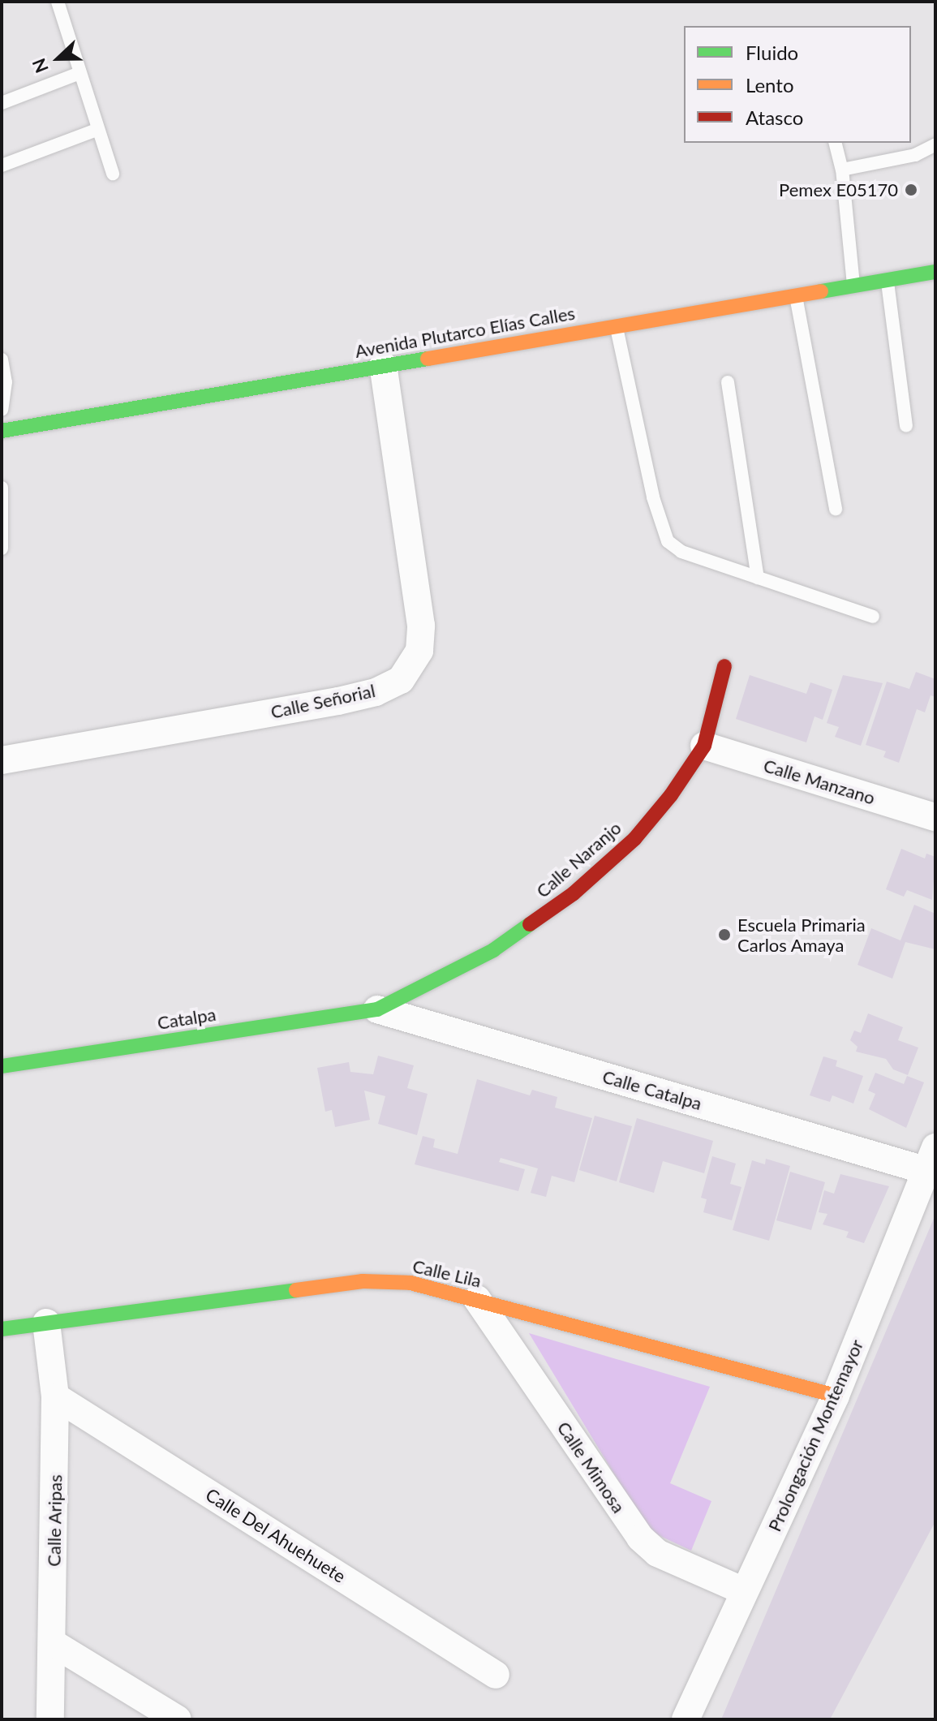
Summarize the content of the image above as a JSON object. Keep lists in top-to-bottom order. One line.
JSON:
{"streets":{"street":["Avenida Plutarco Elías Calles","Calle Señorial","Calle Manzano","Calle Naranjo","Catalpa","Calle Catalpa","Calle Lila","Prolongación Montemayor","Calle Mimosa","Calle Aripas","Calle Del Ahuehuete"]},"crossings":[["Avenida Plutarco Elías Calles","Calle Señorial"],["Calle Manzano","Calle Naranjo"],["Calle Naranjo","Catalpa"],["Calle Naranjo","Calle Catalpa"],["Catalpa","Calle Catalpa"],["Calle Catalpa","Prolongación Montemayor"],["Calle Lila","Prolongación Montemayor"],["Calle Lila","Calle Mimosa"],["Calle Lila","Calle Aripas"],["Prolongación Montemayor","Calle Mimosa"],["Calle Aripas","Calle Del Ahuehuete"]],"places":["Pemex E05170","Escuela Primaria Carlos Amaya"],"legend":["Fluido","Lento","Atasco"],"north":"left"}
